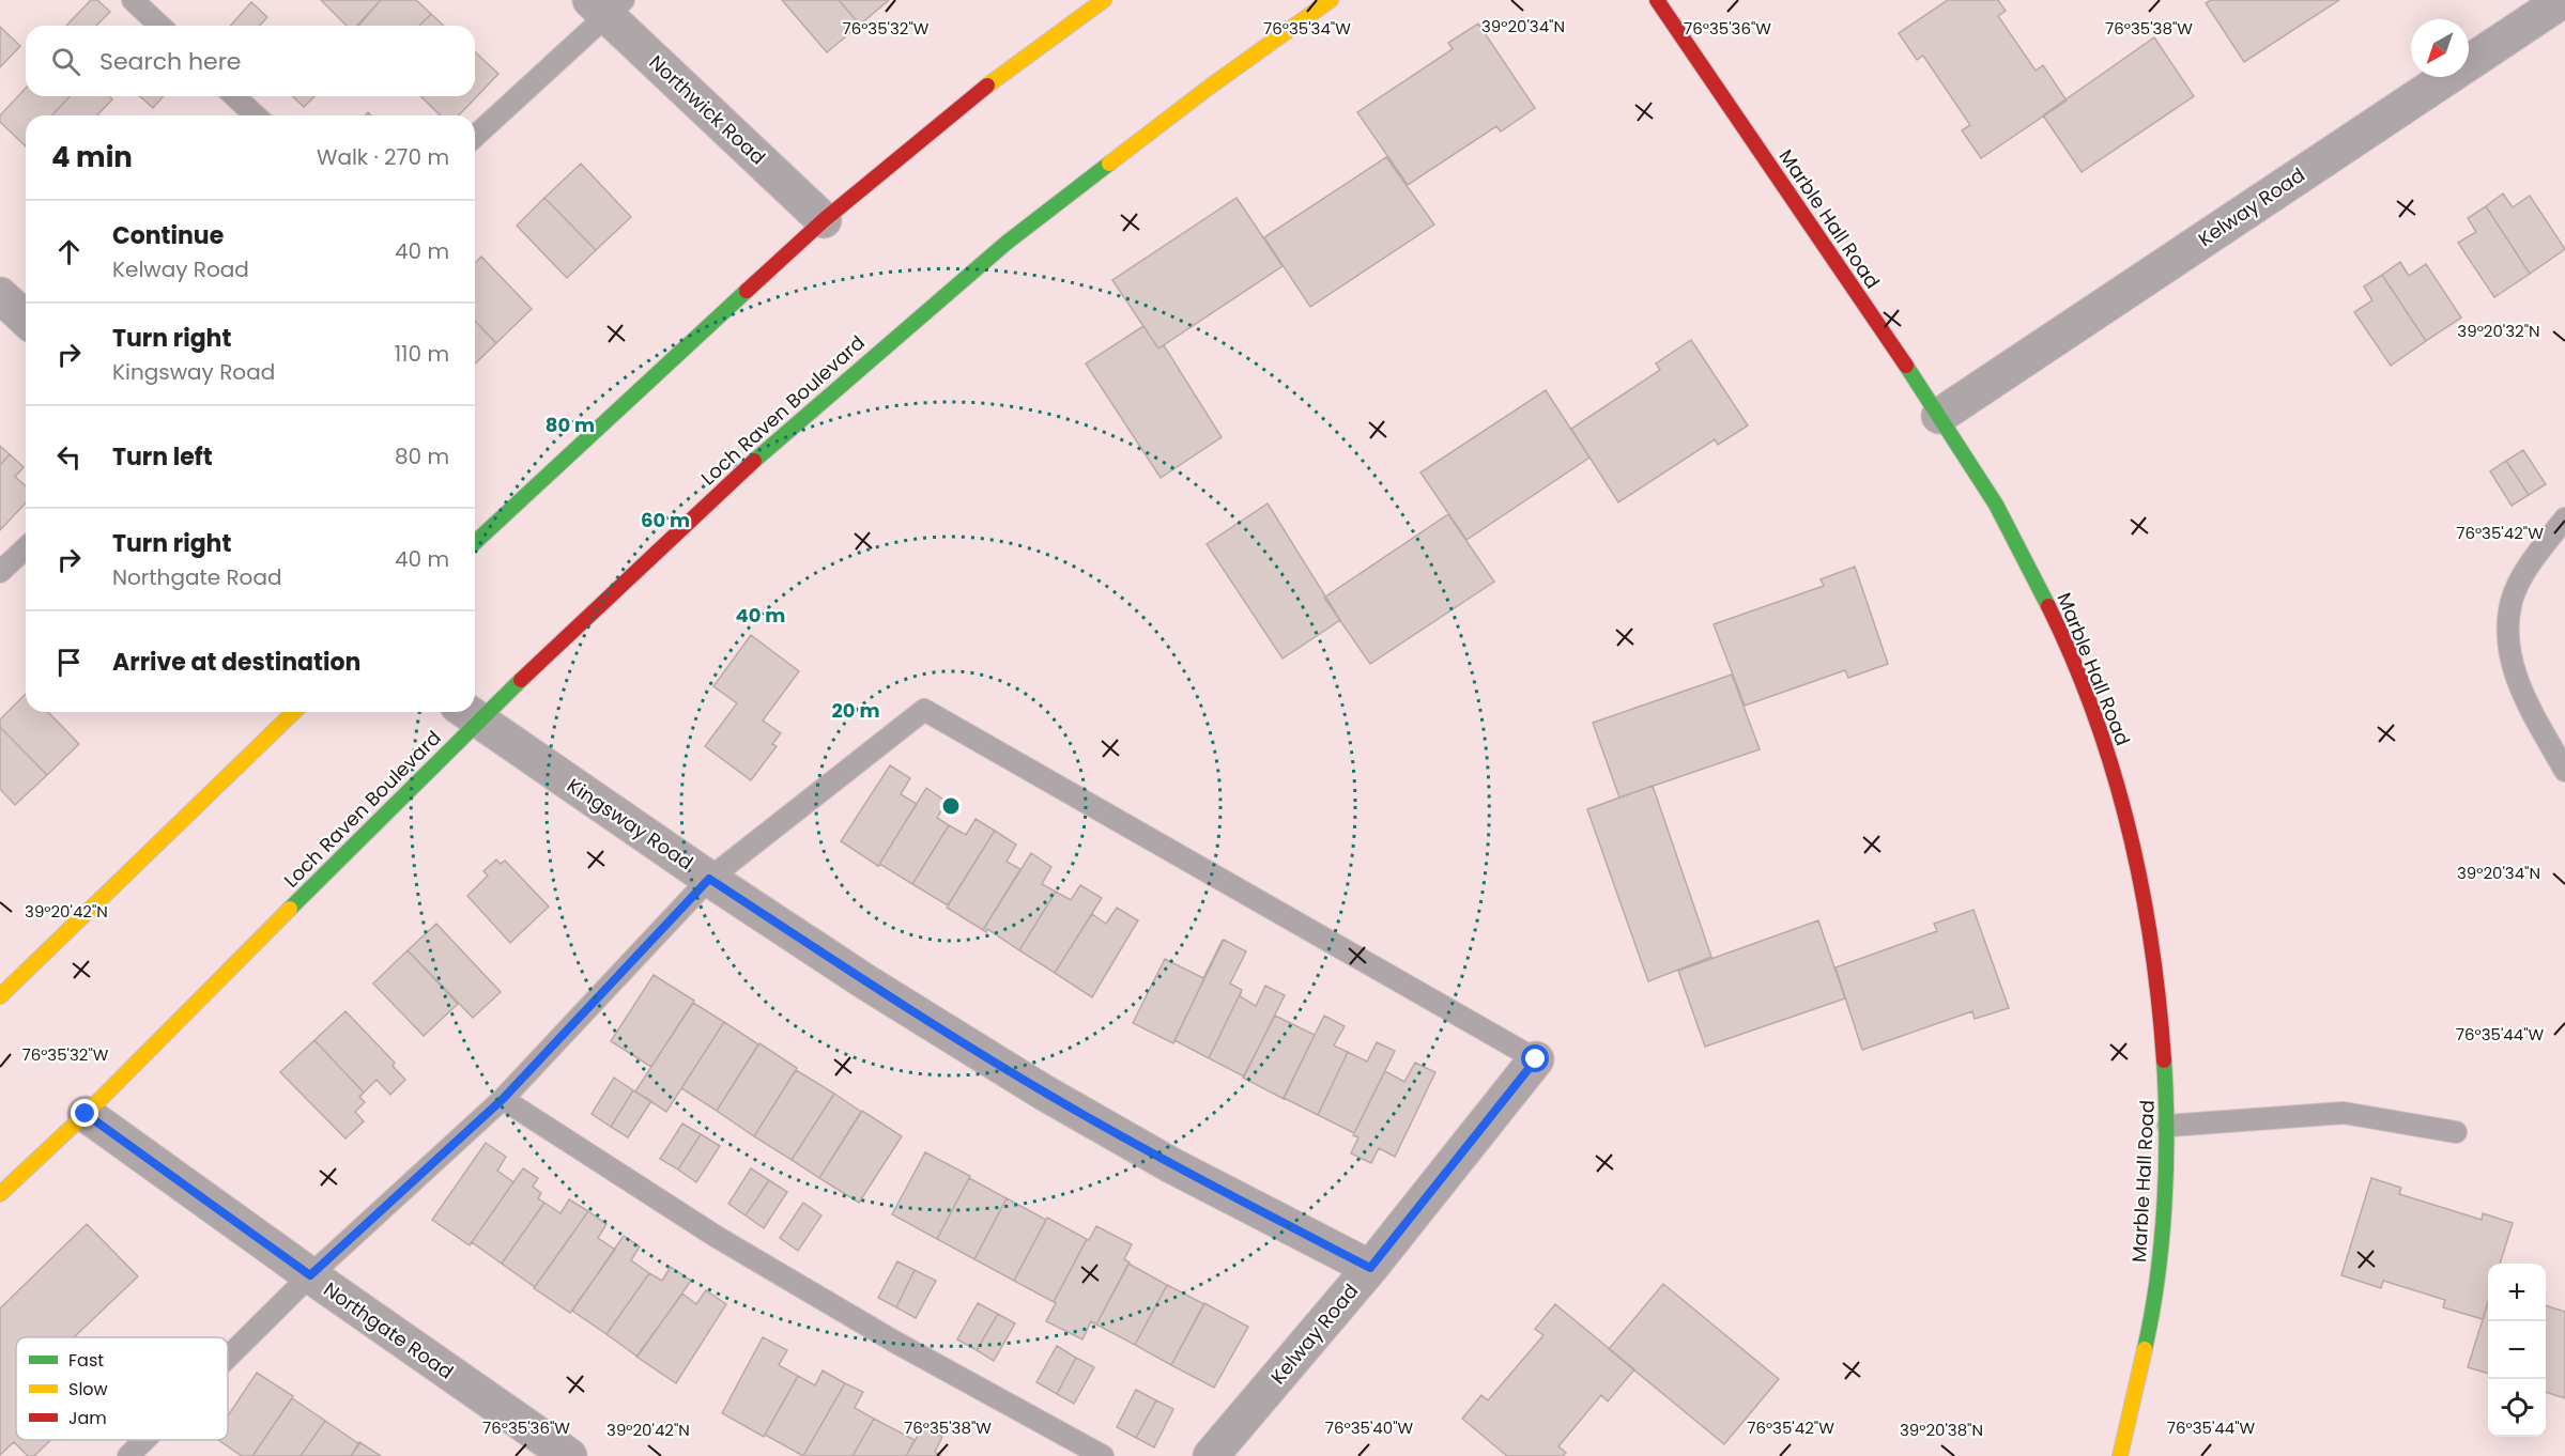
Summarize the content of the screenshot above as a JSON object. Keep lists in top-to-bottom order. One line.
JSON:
{"streets":{"main road":["Marble Hall Road","Loch Raven Boulevard"],"street":["Northwick Road","Kelway Road","Kingsway Road","Northgate Road"]},"crossings":[["Kelway Road","Marble Hall Road"],["Kelway Road","Kingsway Road"],["Loch Raven Boulevard","Kingsway Road"],["Loch Raven Boulevard","Northgate Road"]],"legend":["Fast","Slow","Jam"],"north":"bottom left","page":{"search":"Search here","heading":["4 min","Walk · 270 m"],"list":[["Continue","Kelway Road","40 m"],["Turn right","Kingsway Road","110 m"],["Turn left","80 m"],["Turn right","Northgate Road","40 m"],"Arrive at destination"],"map_buttons":["+","−"]},"coordinates":["39°20'34\"N","76°35'32\"W","76°35'34\"W","76°35'36\"W","76°35'38\"W","39°20'32\"N","76°35'42\"W","39°20'42\"N","76°35'44\"W","76°35'40\"W","39°20'38\"N"],"rings":["80 m","60 m","40 m","20 m"]}
